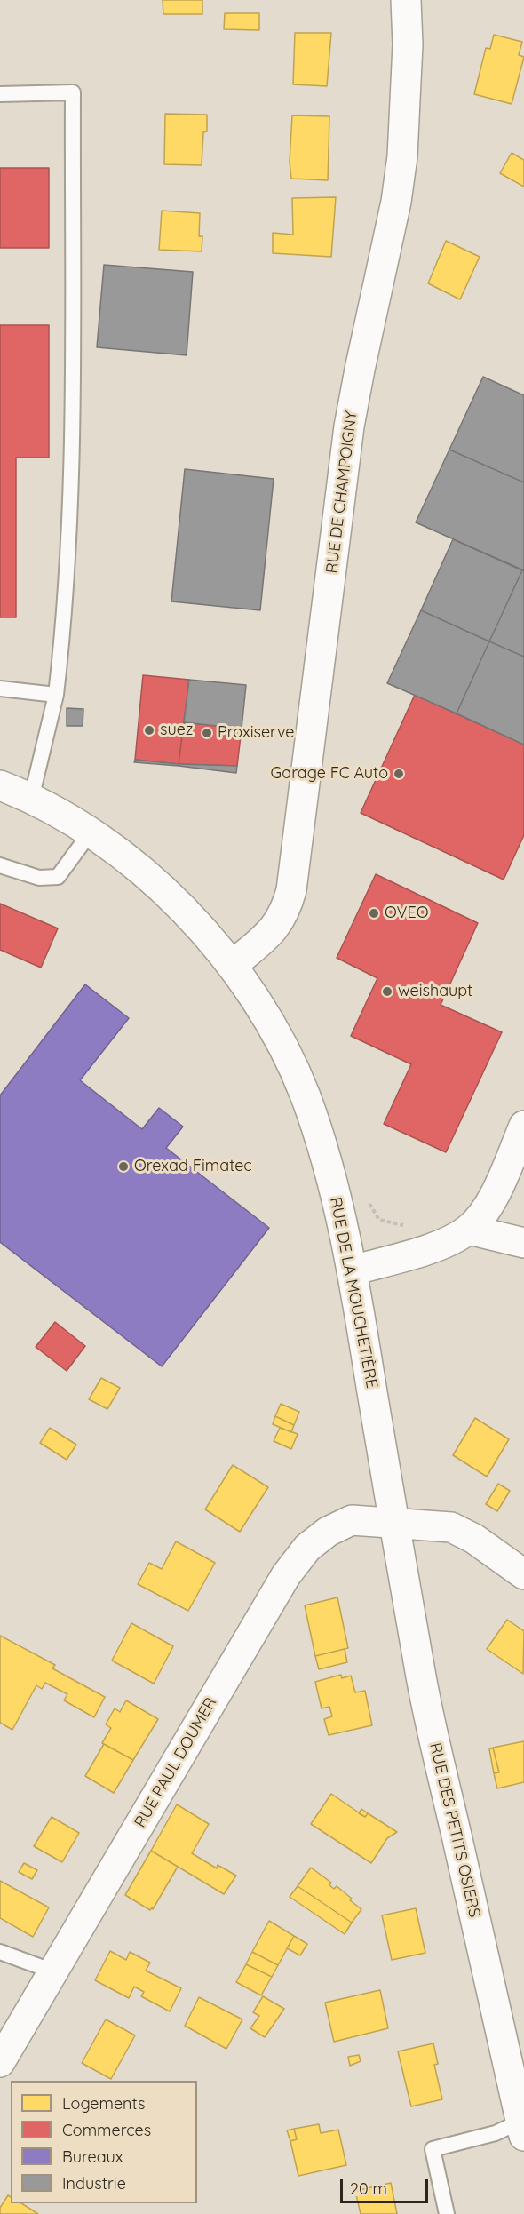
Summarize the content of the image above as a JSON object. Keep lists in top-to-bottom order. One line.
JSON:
{"streets":{"street":["RUE DE CHAMPOIGNY","RUE DE LA MOUCHETIÈRE","RUE PAUL DOUMER","RUE DES PETITS OSIERS"]},"crossings":[["RUE DE CHAMPOIGNY","RUE DE LA MOUCHETIÈRE"],["RUE DE LA MOUCHETIÈRE","RUE PAUL DOUMER"],["RUE DE LA MOUCHETIÈRE","RUE DES PETITS OSIERS"],["RUE PAUL DOUMER","RUE DES PETITS OSIERS"]],"places":["suez","Proxiserve","Garage FC Auto","OVEO","weishaupt","Orexad Fimatec"],"legend":["Logements","Commerces","Bureaux","Industrie"],"scale_bar":"20 m"}
